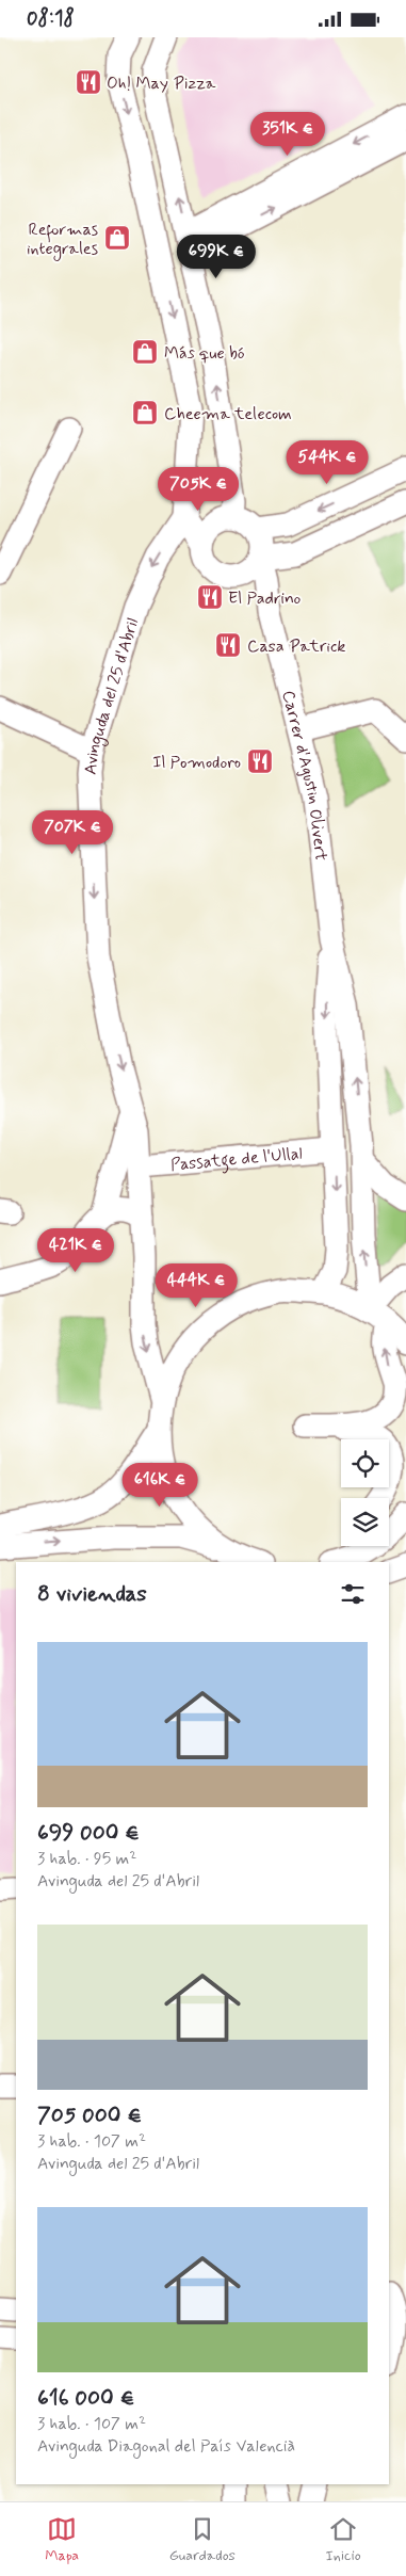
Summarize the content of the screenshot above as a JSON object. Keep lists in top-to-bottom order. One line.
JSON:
{"streets":{"street":["Avinguda del 25 d'Abril","Carrer d'Agustin Olivert","Passatge de l'Ullal"]},"crossings":[["Avinguda del 25 d'Abril","Passatge de l'Ullal"]],"one_way":["Avinguda del 25 d'Abril"],"places":{"restaurant":["Oh! May Pizza","El Padrino","Casa Patrick","Il Pomodoro"],"shop":["Reformas integrales","Más que bó","Cheema telecom"]},"page":{"status":"08:18","price":["351K €","699K €","544K €","705K €","707K €","421K €","444K €","616K €"],"heading":"8 viviendas","list":[{"name":"699 000 €","note":"3 hab. · 95 m² · Avinguda del 25 d'Abril"},{"name":"705 000 €","note":"3 hab. · 107 m² · Avinguda del 25 d'Abril"},{"name":"616 000 €","note":"3 hab. · 107 m² · Avinguda Diagonal del País Valencià"}],"tabs":["Mapa","Guardados","Inicio"]}}
